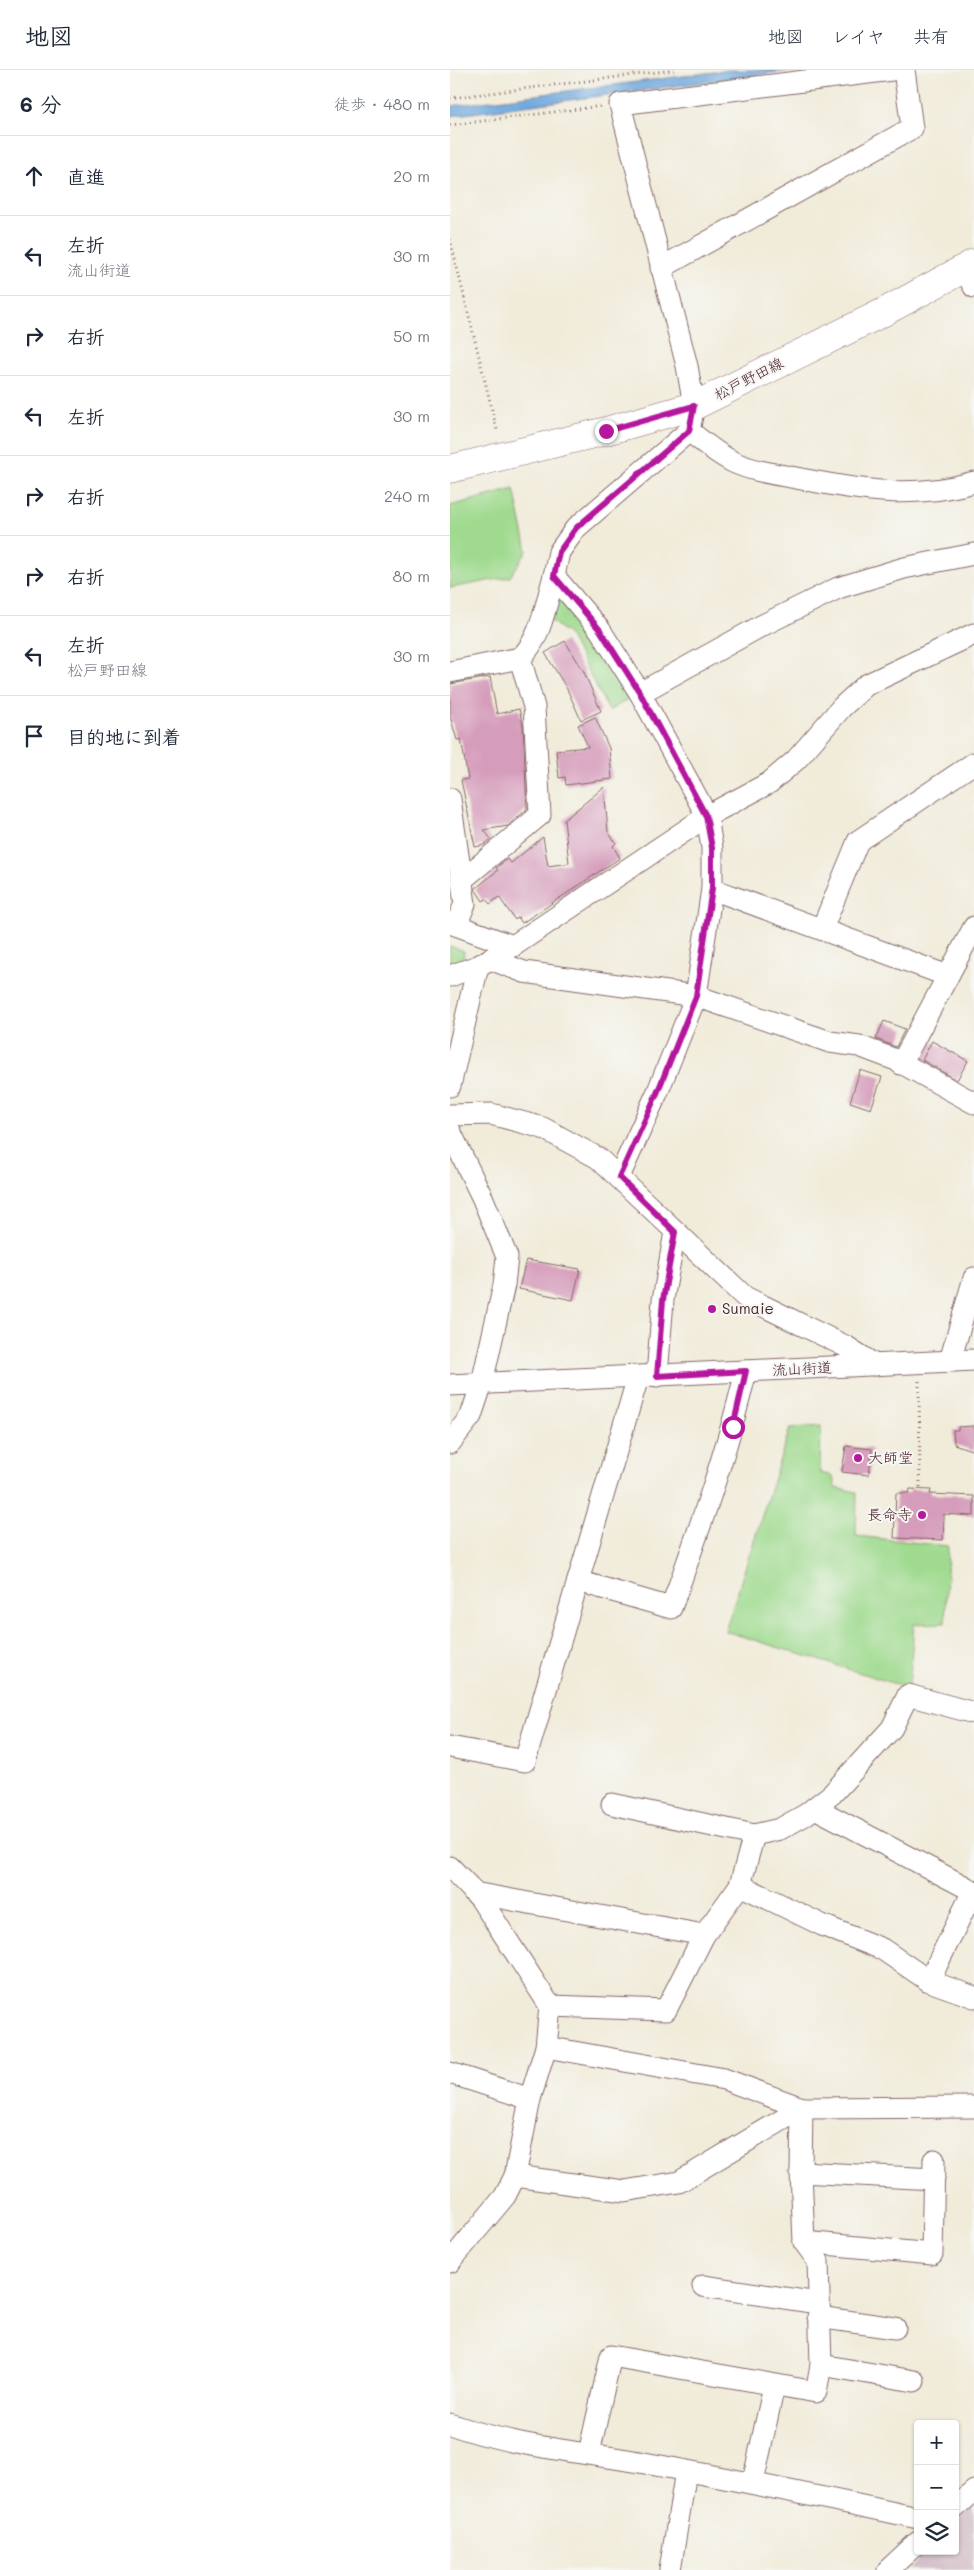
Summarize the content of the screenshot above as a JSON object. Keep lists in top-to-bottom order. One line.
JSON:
{"streets":{"main road":["松戸野田線"],"street":["流山街道"]},"places":["Sumaie","大師堂","長命寺"],"page":{"header":"地図","nav":["地図","レイヤ","共有"],"heading":["6 分","徒歩 · 480 m"],"list":[["直進","20 m"],["左折","流山街道","30 m"],["右折","50 m"],["左折","30 m"],["右折","240 m"],["右折","80 m"],["左折","松戸野田線","30 m"],"目的地に到着"],"map_buttons":["+","−"]}}
